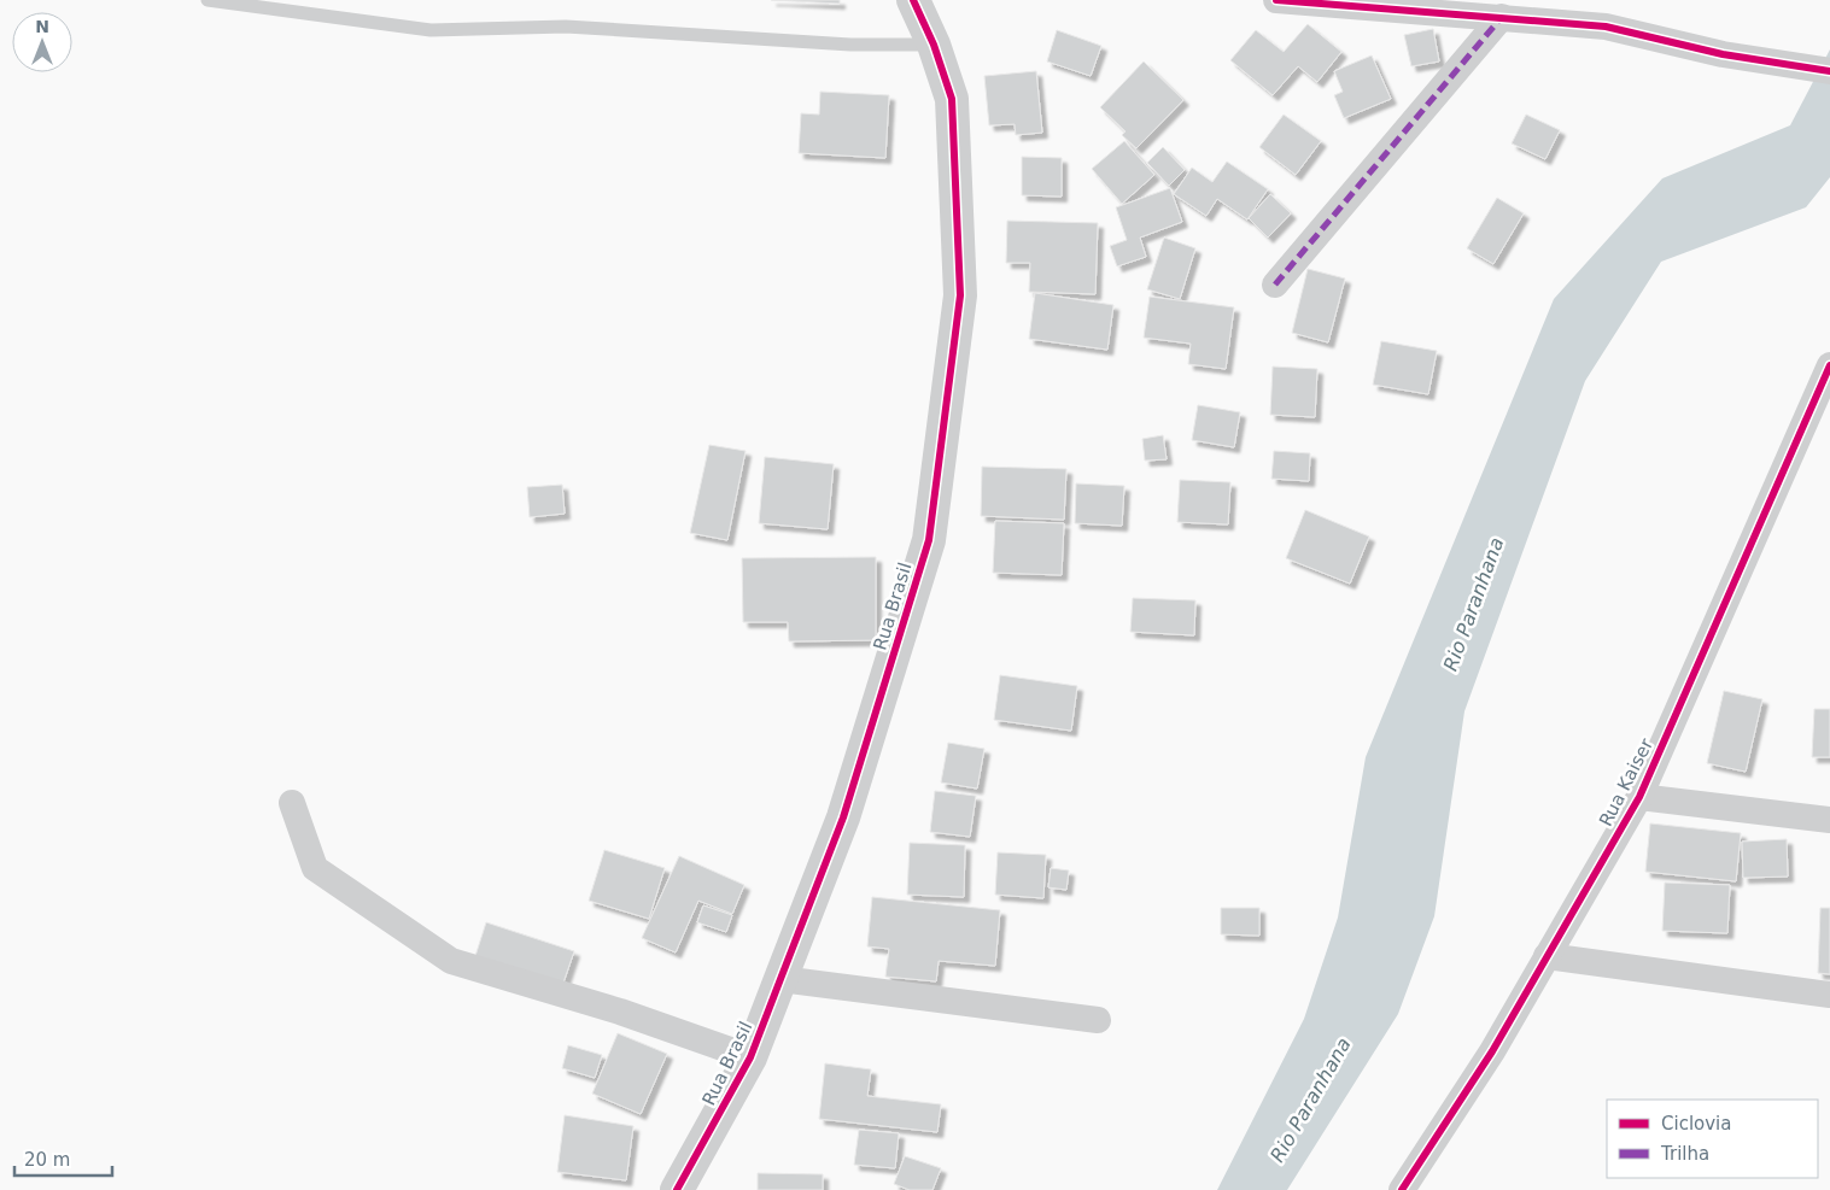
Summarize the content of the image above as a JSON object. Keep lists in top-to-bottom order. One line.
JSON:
{"streets":{"street":["Rua Brasil","Rua Kaiser"]},"water":["Rio Paranhana"],"legend":["Ciclovia","Trilha"],"scale_bar":"20 m","north":"top"}
